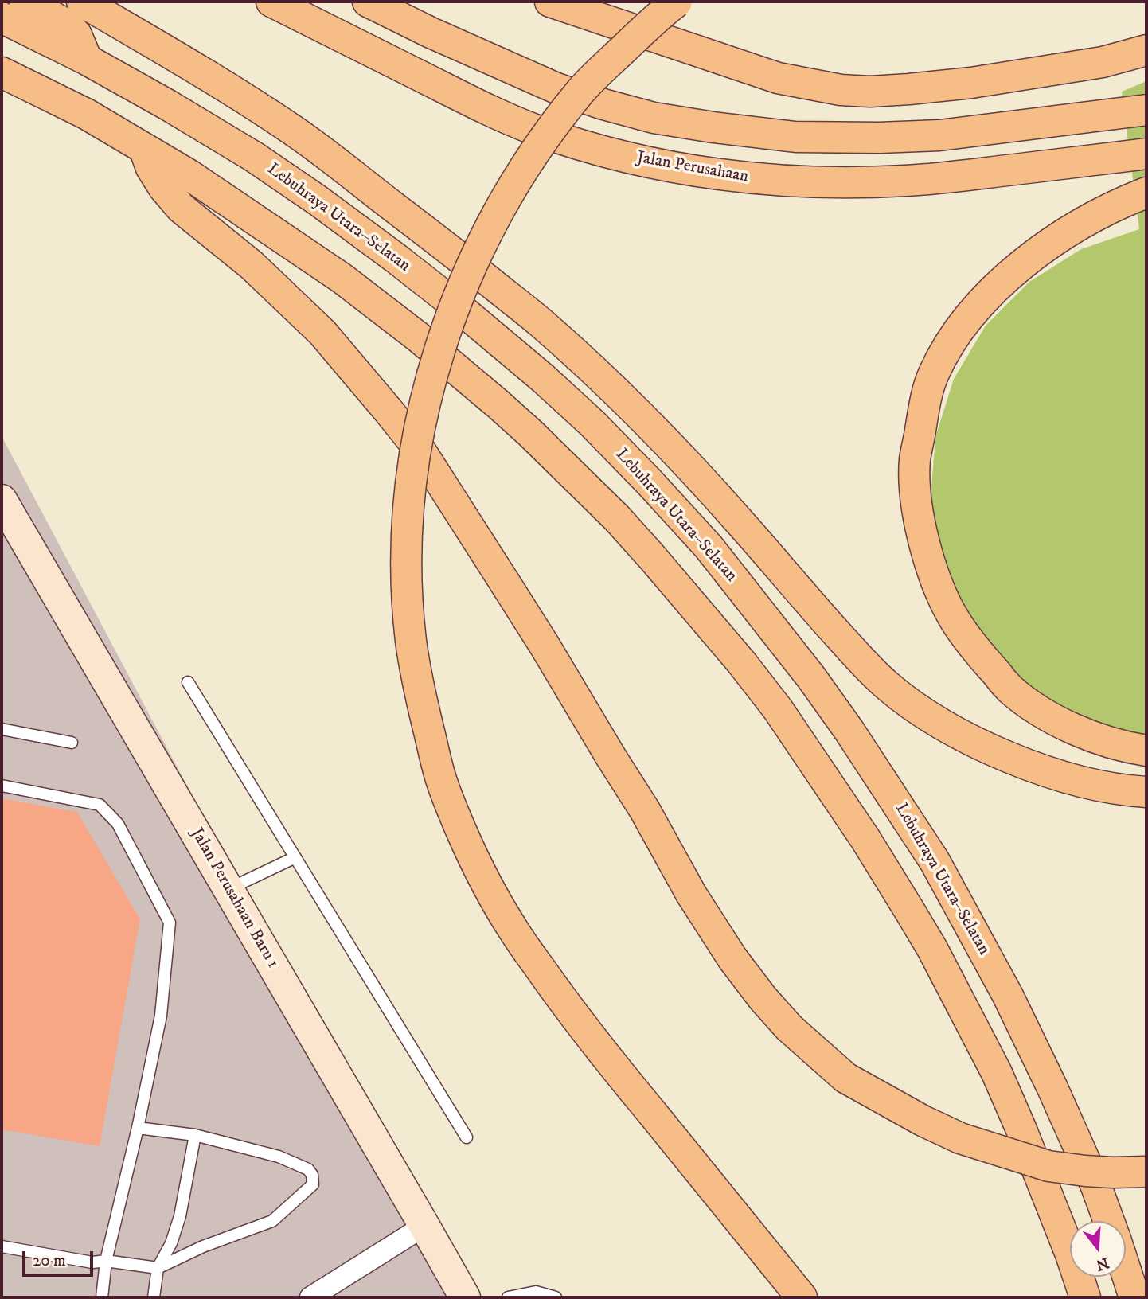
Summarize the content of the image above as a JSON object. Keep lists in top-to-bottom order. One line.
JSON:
{"streets":{"main road":["Jalan Perusahaan","Lebuhraya Utara–Selatan"],"street":["Jalan Perusahaan Baru 1"]},"scale_bar":"20 m","north":"bottom"}
